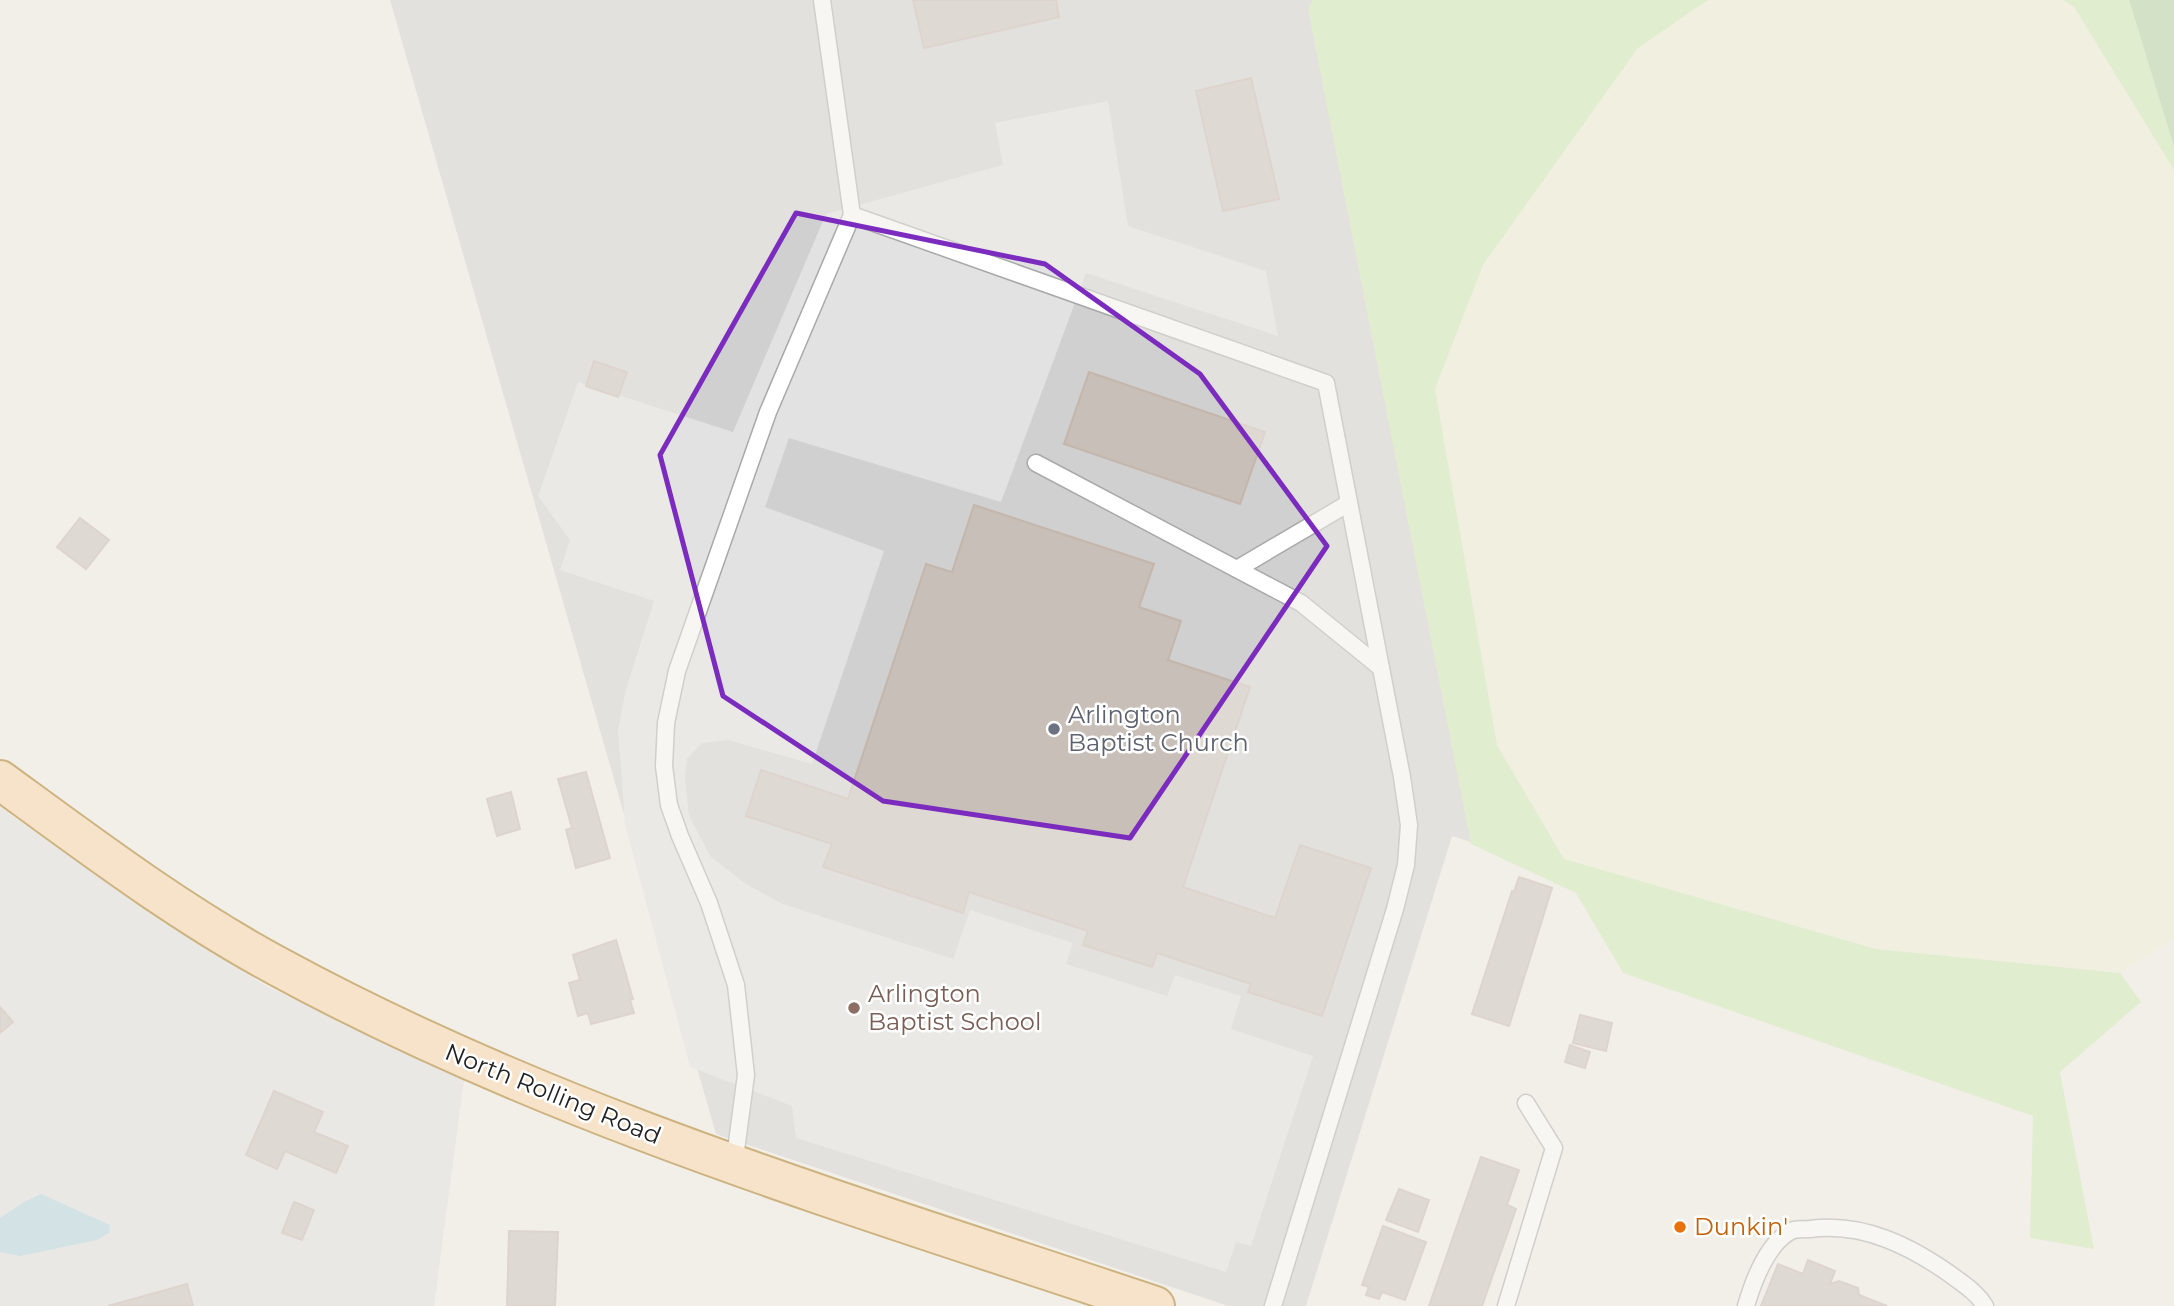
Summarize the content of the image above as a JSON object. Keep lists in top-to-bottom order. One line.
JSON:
{"streets":{"main road":["North Rolling Road"]},"places":["Arlington Baptist Church","Arlington Baptist School","Dunkin'"]}
